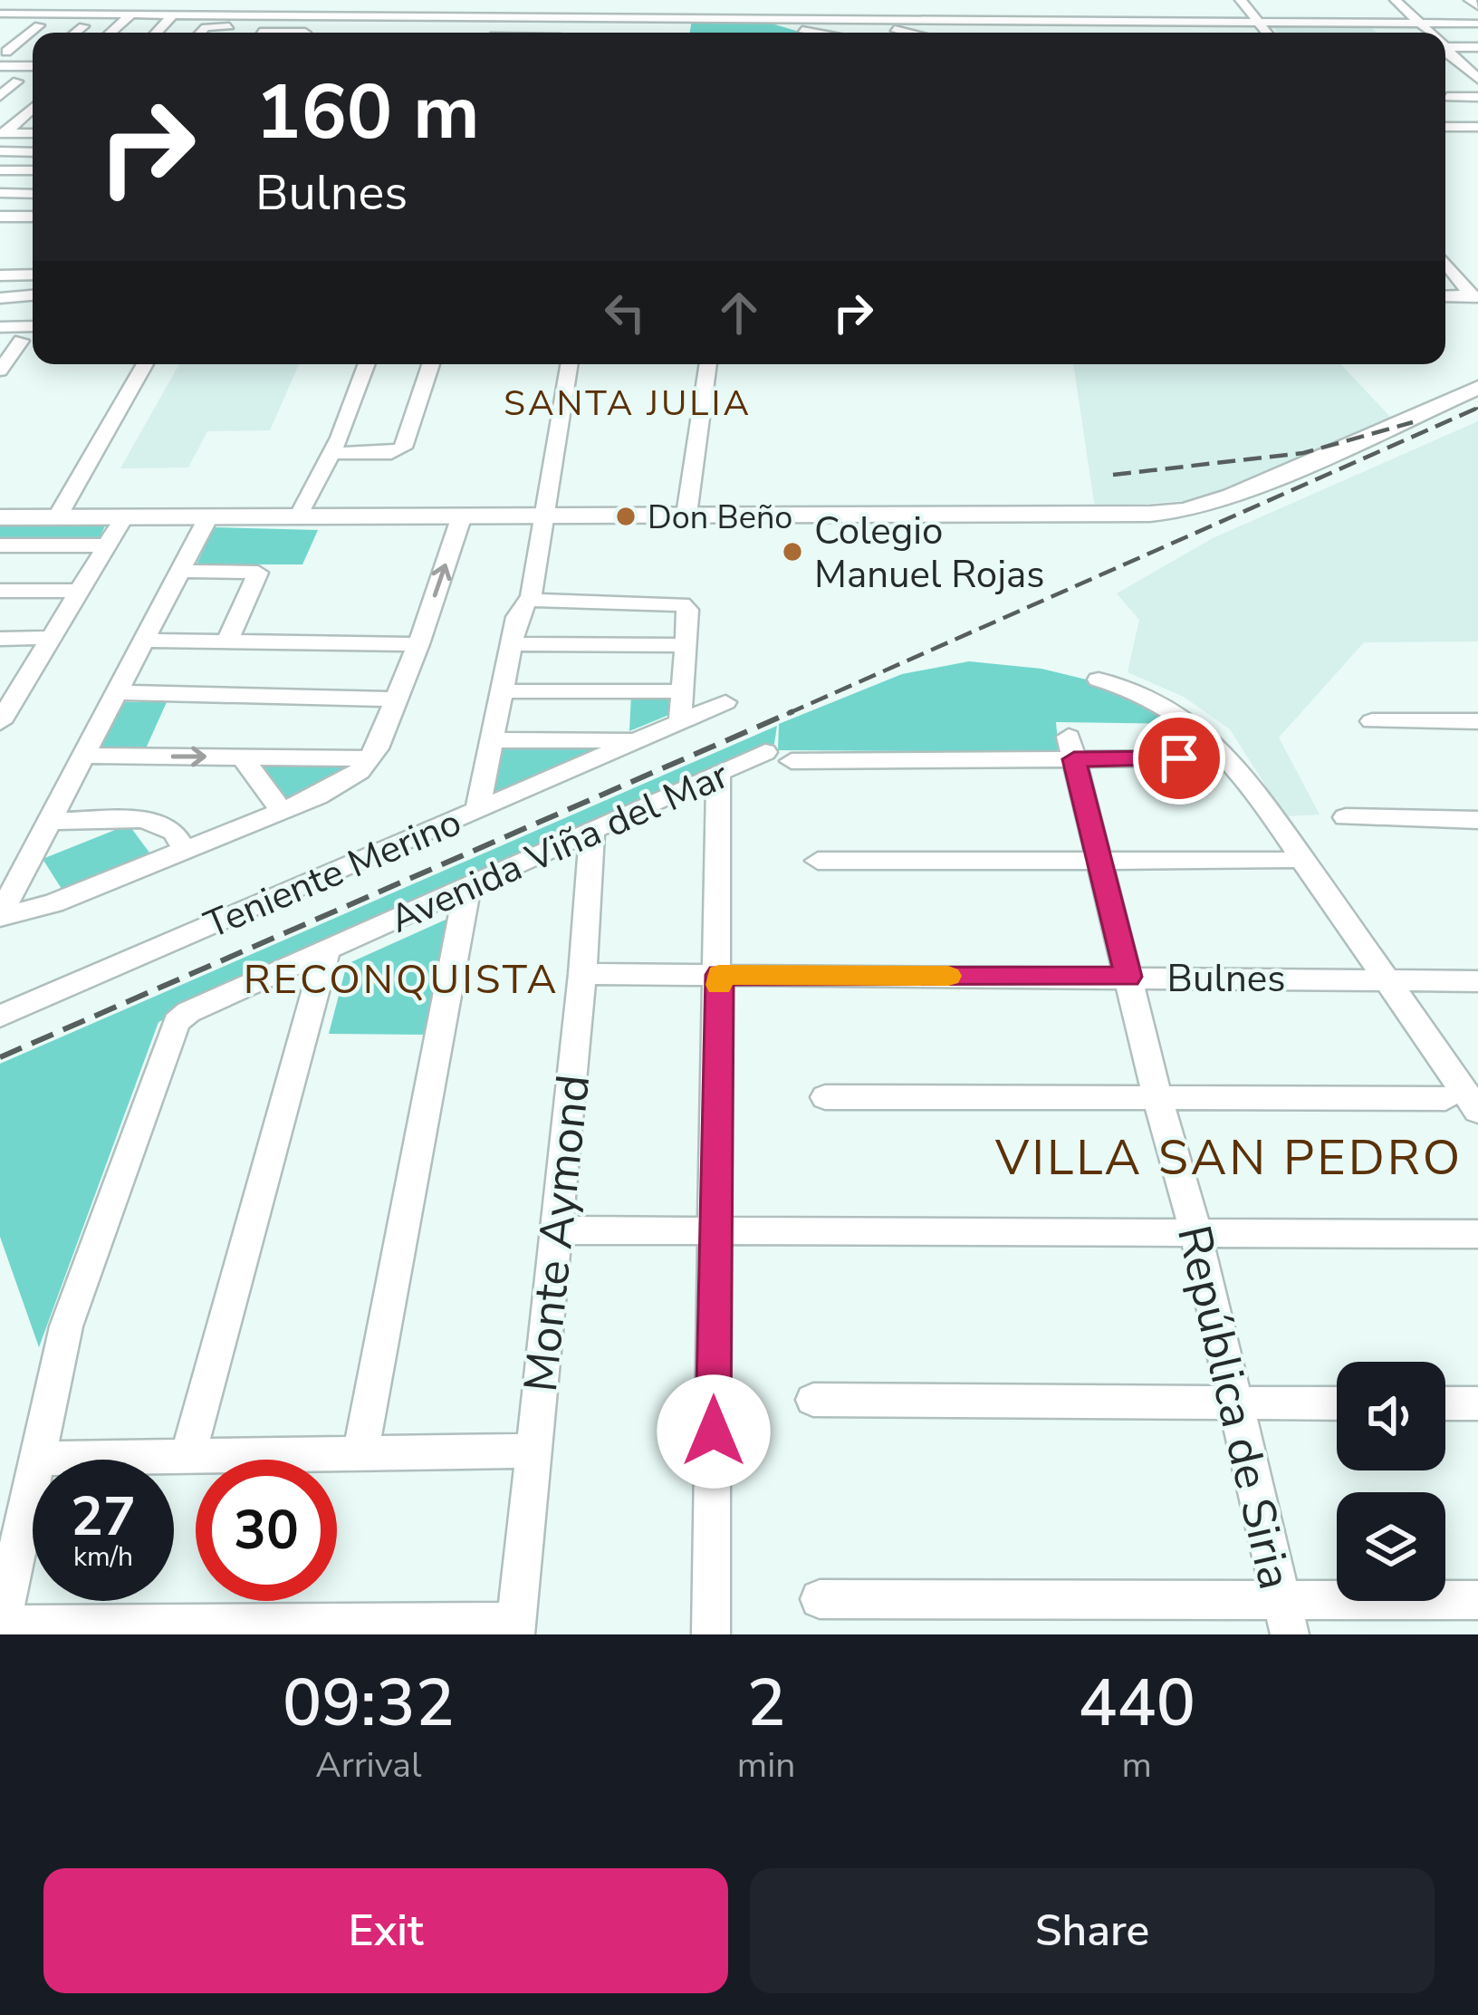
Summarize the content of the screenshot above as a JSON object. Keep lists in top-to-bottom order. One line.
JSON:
{"streets":{"street":["Avenida Viña del Mar","Teniente Merino","Bulnes","Monte Aymond","República de Siria"]},"crossings":[["Avenida Viña del Mar","Monte Aymond"],["Bulnes","Monte Aymond"],["Bulnes","República de Siria"]],"districts":["SANTA JULIA","RECONQUISTA","VILLA SAN PEDRO"],"places":["Don Beño","Colegio Manuel Rojas"],"page":{"turn":["160 m","Bulnes"],"speed":"27 km/h","limit":"30","eta":["09:32","Arrival","2","min","440","m"],"buttons":["Exit","Share"]}}
